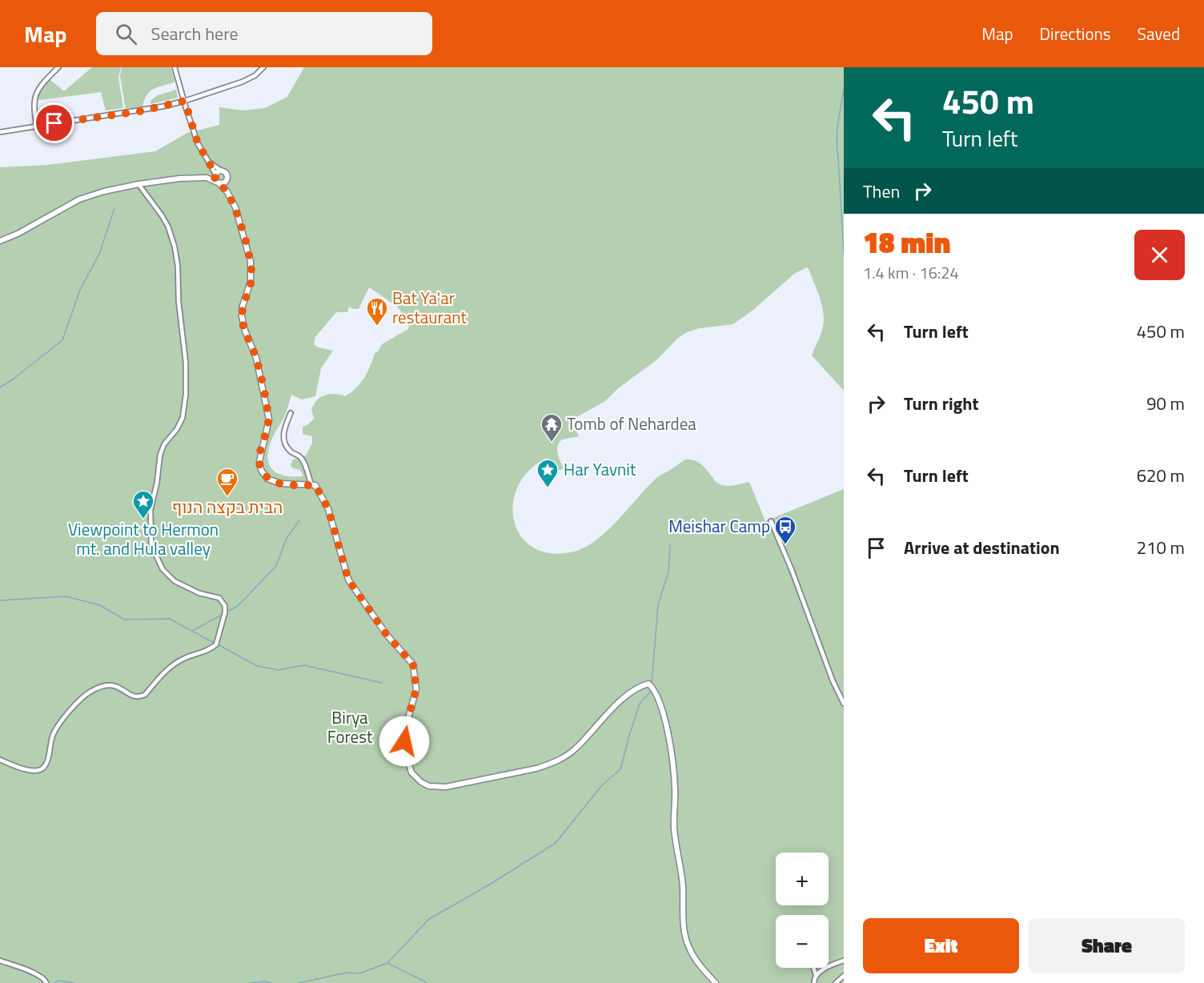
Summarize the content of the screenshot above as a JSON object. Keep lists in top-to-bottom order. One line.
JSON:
{"parks":["Birya Forest"],"places":{"restaurant":["Bat Ya'ar restaurant"],"temple":["Tomb of Nehardea"],"place":["Har Yavnit","Viewpoint to Hermon mt. and Hula valley"],"cafe":["הבית בקצה הנוף"],"bus stop":["Meishar Camp"]},"page":{"header":"Map","search":"Search here","nav":["Map","Directions","Saved"],"turn":["450 m","Turn left"],"then":"Then","heading":["18 min","1.4 km · 16:24"],"list":[{"name":"Turn left","value":"450 m"},{"name":"Turn right","value":"90 m"},{"name":"Turn left","value":"620 m"},{"name":"Arrive at destination","value":"210 m"}],"map_buttons":["+","−"],"buttons":["Exit","Share"]}}
